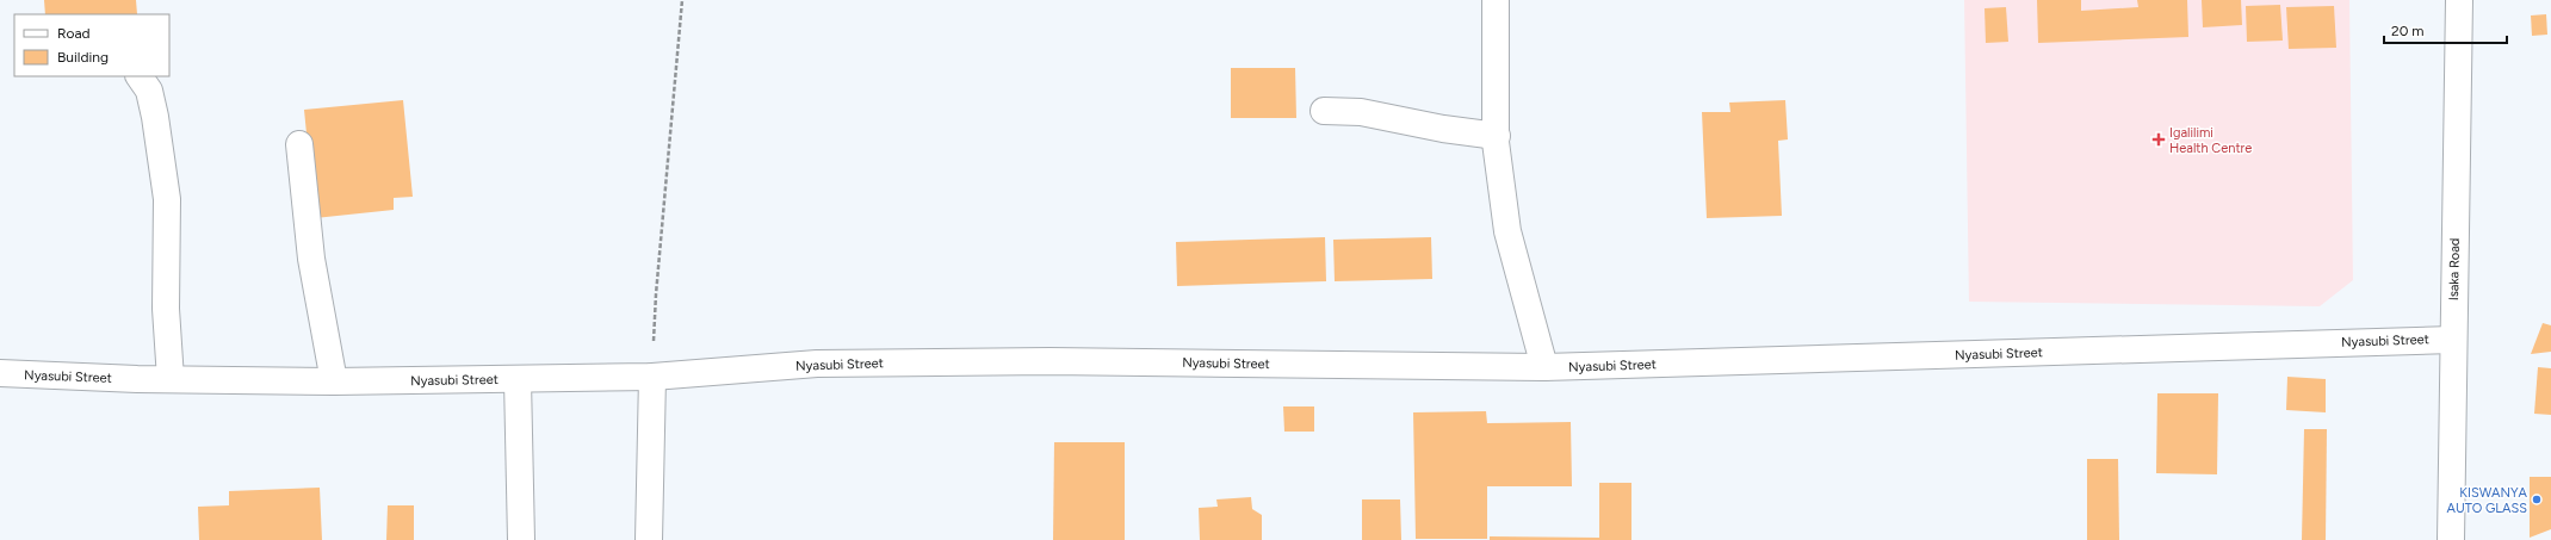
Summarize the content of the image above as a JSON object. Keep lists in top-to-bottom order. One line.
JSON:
{"streets":{"street":["Isaka Road","Nyasubi Street"]},"crossings":[["Isaka Road","Nyasubi Street"]],"places":{"health":["Igalilimi Health Centre"],"other":["KISWANYA AUTO GLASS"]},"legend":["Road","Building"],"scale_bar":"20 m"}
